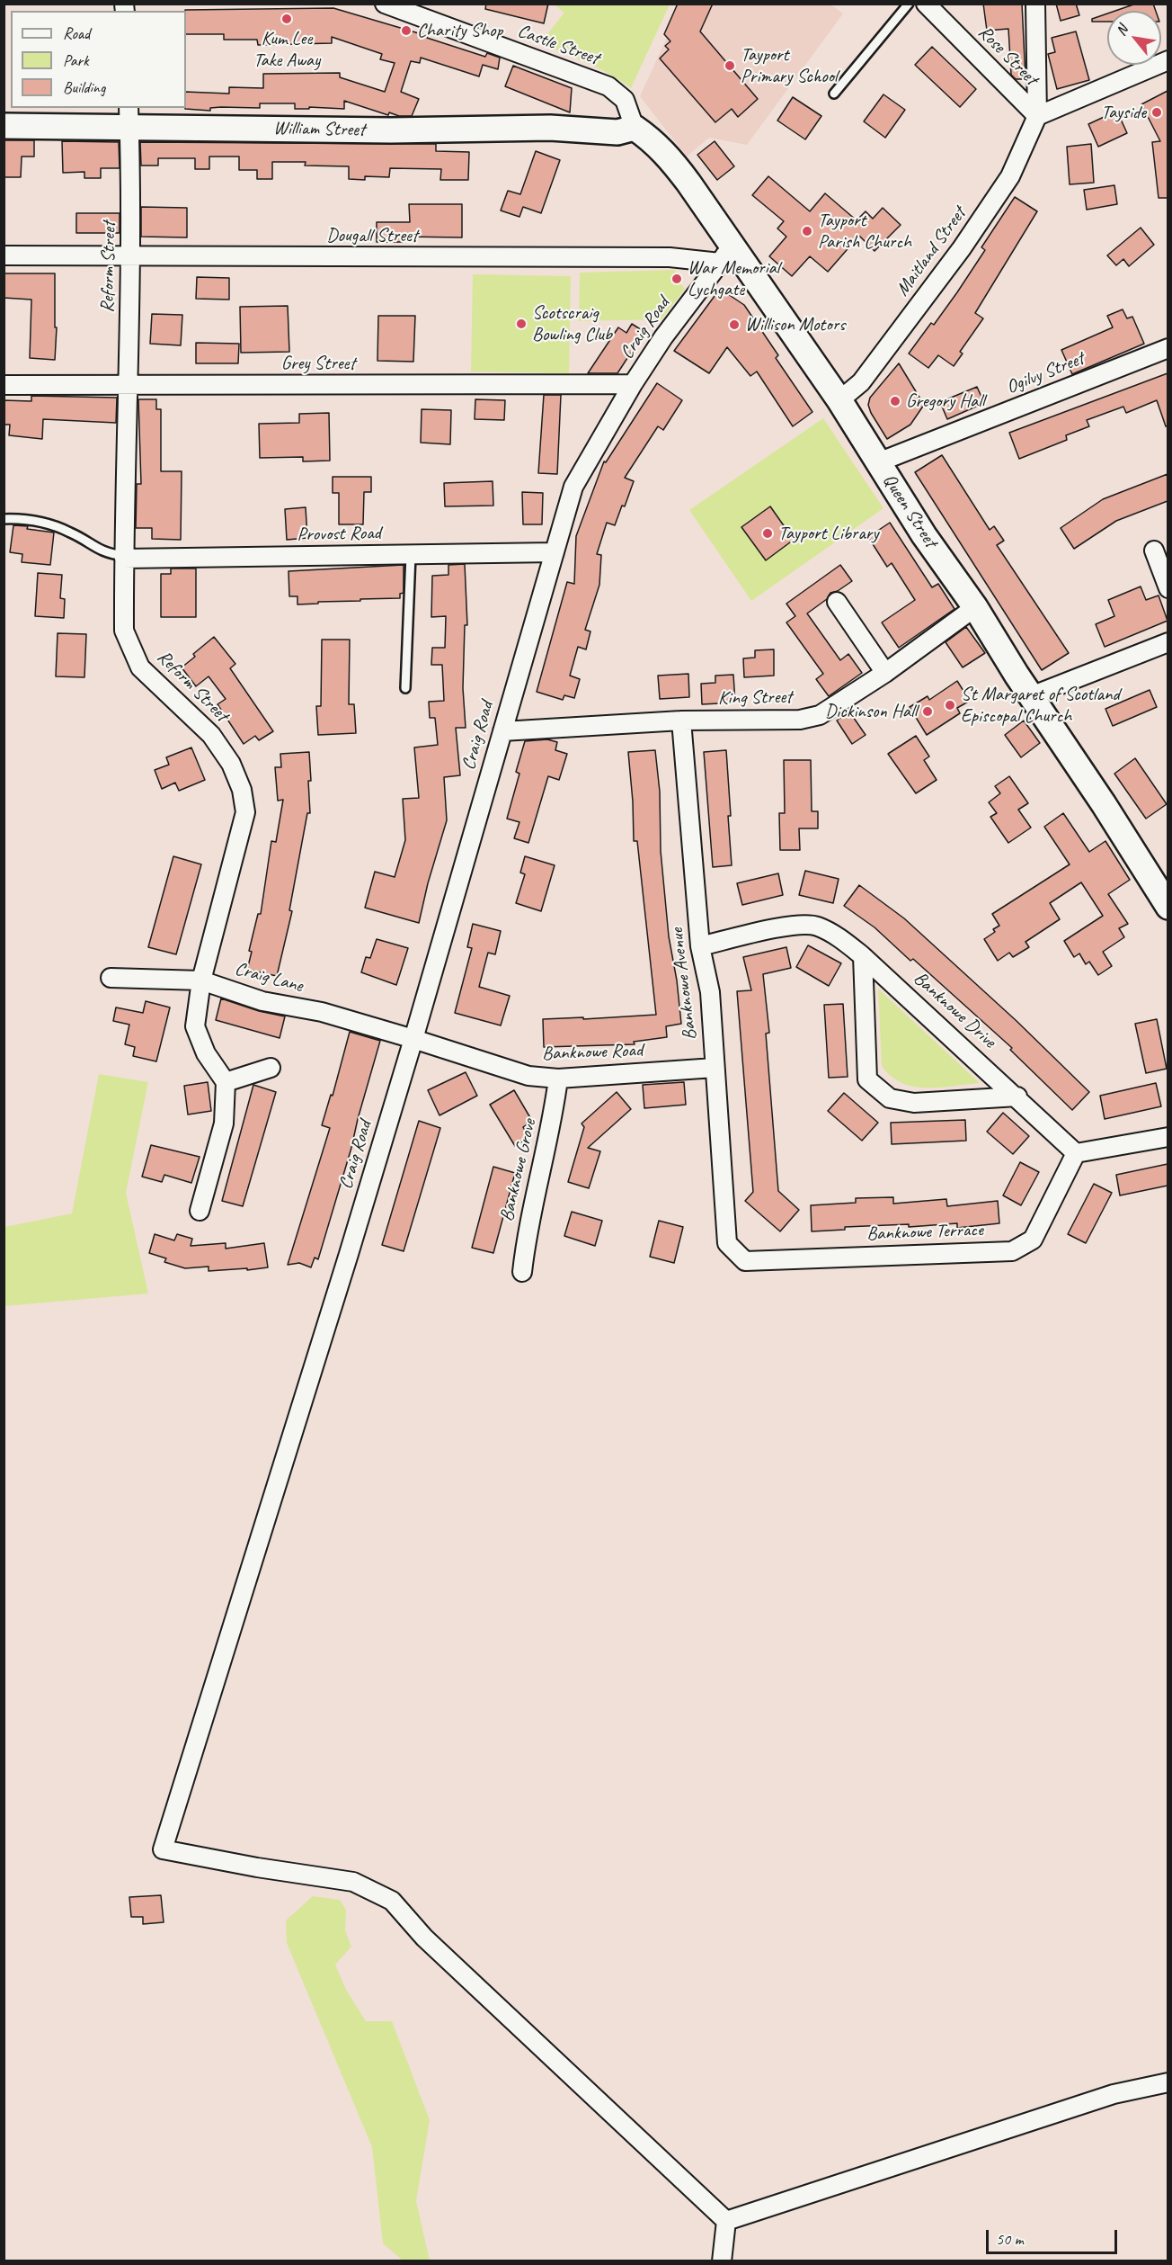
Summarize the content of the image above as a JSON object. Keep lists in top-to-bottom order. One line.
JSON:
{"streets":{"main road":["William Street","Queen Street"],"street":["Castle Street","Rose Street","Dougall Street","Maitland Street","Reform Street","Craig Road","Grey Street","Ogilvy Street","Provost Road","King Street","Craig Lane","Banknowe Avenue","Banknowe Drive","Banknowe Road","Banknowe Grove","Banknowe Terrace"]},"crossings":[["Castle Street","William Street"],["Castle Street","Queen Street"],["Rose Street","Maitland Street"],["William Street","Reform Street"],["William Street","Queen Street"],["Dougall Street","Reform Street"],["Dougall Street","Craig Road"],["Dougall Street","Queen Street"],["Maitland Street","Queen Street"],["Reform Street","Grey Street"],["Reform Street","Provost Road"],["Reform Street","Craig Lane"],["Craig Road","Grey Street"],["Craig Road","Queen Street"],["Craig Road","Provost Road"],["Craig Road","King Street"],["Craig Road","Craig Lane"],["Craig Road","Banknowe Road"],["Ogilvy Street","Queen Street"],["Queen Street","King Street"],["King Street","Banknowe Avenue"],["Craig Lane","Banknowe Road"],["Banknowe Avenue","Banknowe Drive"],["Banknowe Avenue","Banknowe Road"],["Banknowe Avenue","Banknowe Terrace"],["Banknowe Drive","Banknowe Terrace"],["Banknowe Road","Banknowe Grove"]],"places":["Kum Lee Take Away","Charity Shop","Tayport Primary School","Tayside","Tayport Parish Church","War Memorial Lychgate","Scotscraig Bowling Club","Willison Motors","Gregory Hall","Tayport Library","St Margaret of Scotland Episcopal Church","Dickinson Hall"],"legend":["Road","Park","Building"],"scale_bar":"50 m","north":"top left"}
